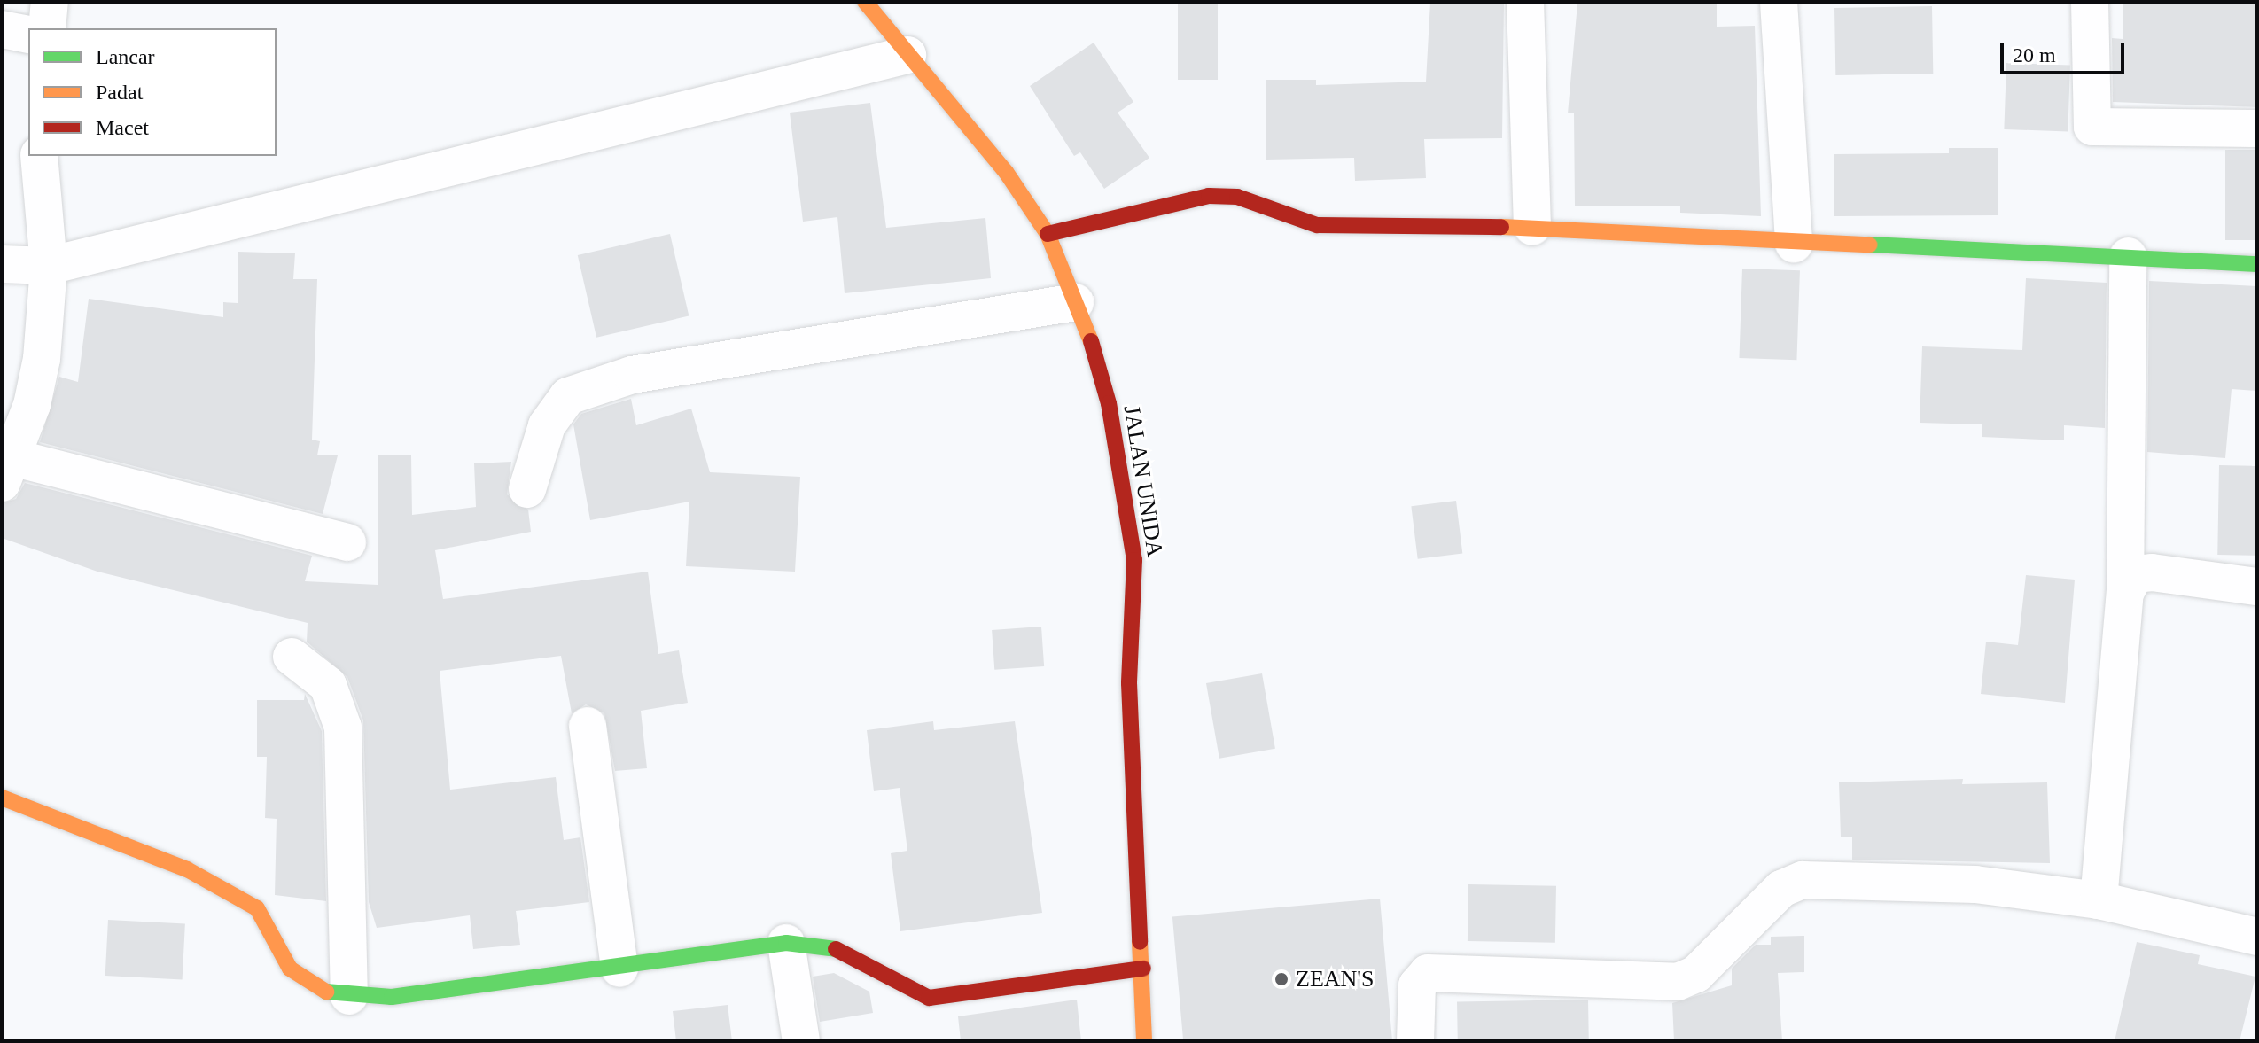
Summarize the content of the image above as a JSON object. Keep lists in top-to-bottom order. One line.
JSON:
{"streets":{"street":["JALAN UNIDA"]},"places":["ZEAN'S"],"legend":["Lancar","Padat","Macet"],"scale_bar":"20 m"}
